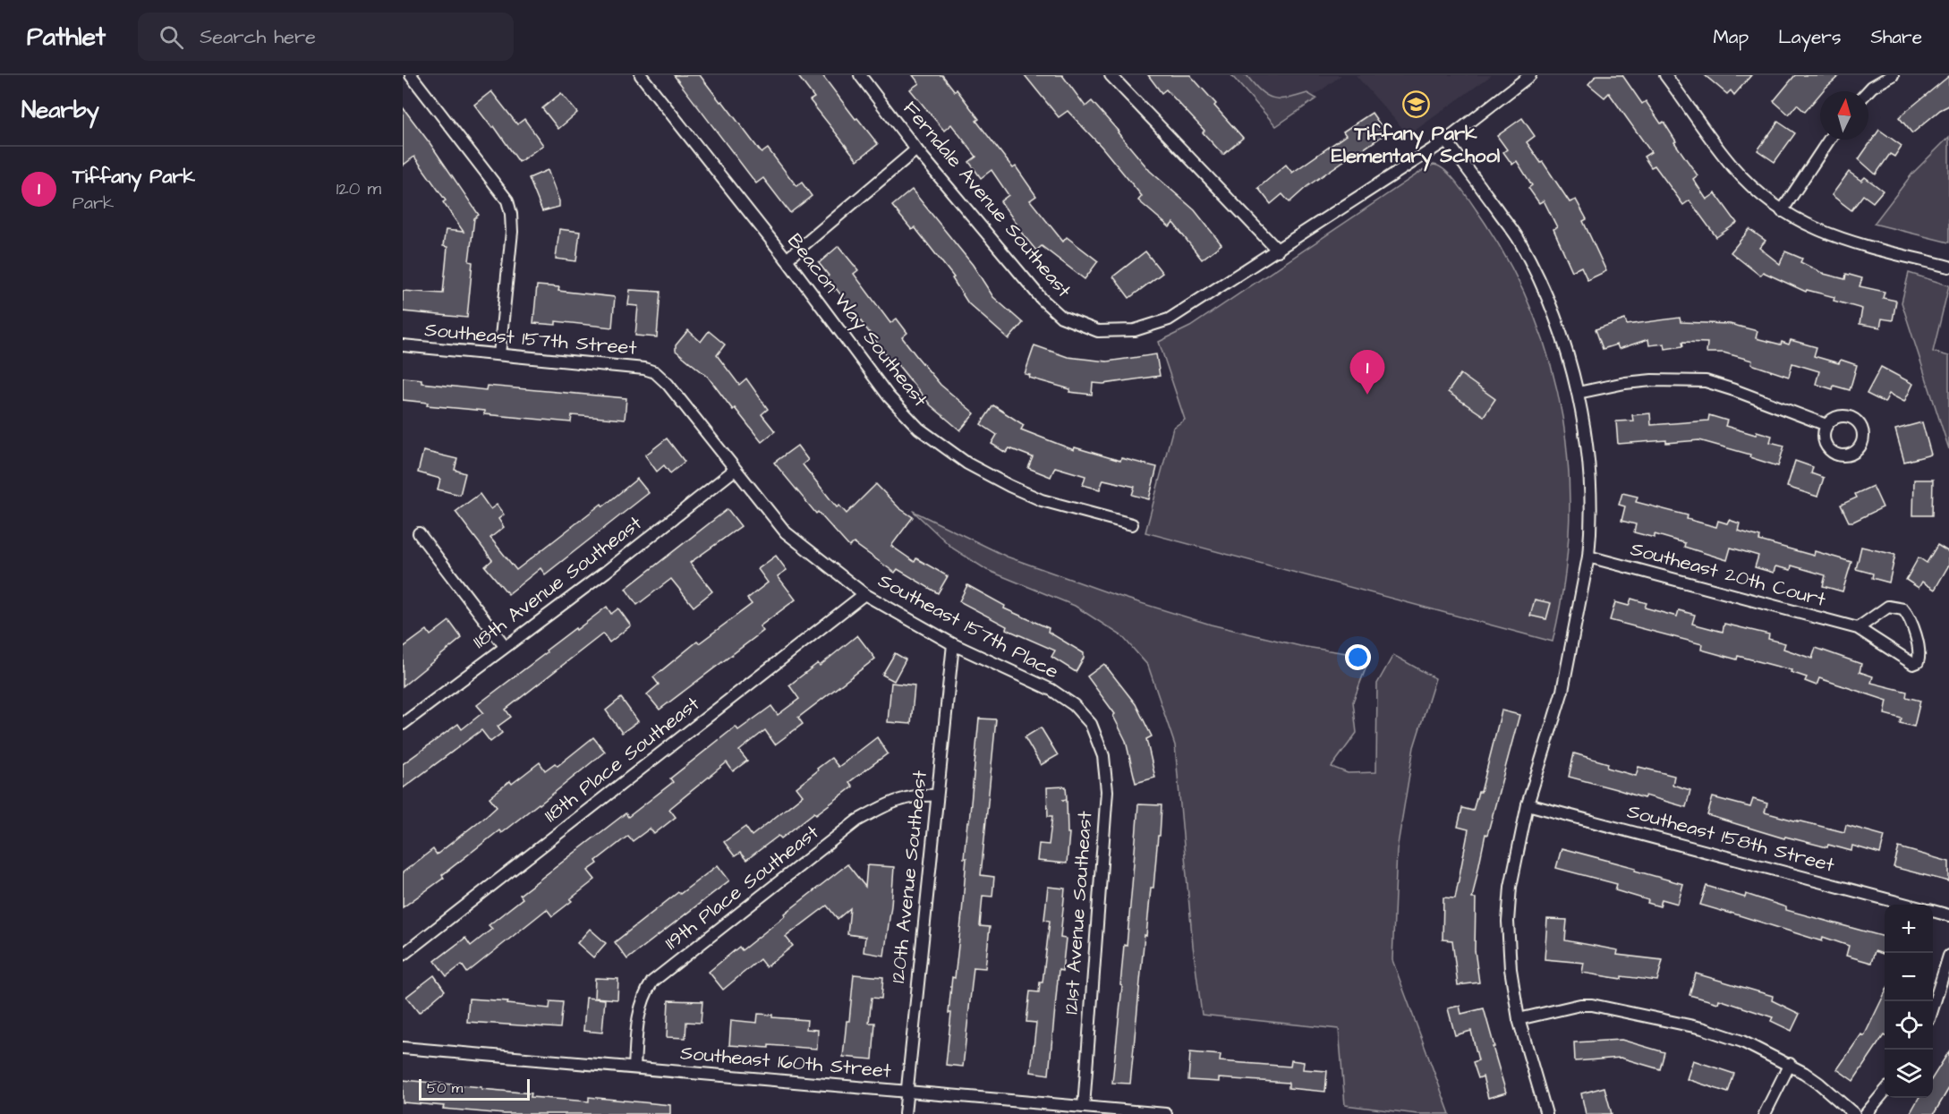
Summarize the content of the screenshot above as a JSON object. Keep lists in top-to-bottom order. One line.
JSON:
{"streets":{"street":["Ferndale Avenue Southeast","Beacon Way Southeast","Southeast 157th Street","Southeast 20th Court","118th Avenue Southeast","Southeast 157th Place","118th Place Southeast","Southeast 158th Street","120th Avenue Southeast","119th Place Southeast","121st Avenue Southeast","Southeast 160th Street"]},"crossings":[["Southeast 157th Street","Southeast 157th Place"],["118th Avenue Southeast","Southeast 157th Place"],["Southeast 157th Place","118th Place Southeast"],["Southeast 157th Place","120th Avenue Southeast"],["Southeast 157th Place","121st Avenue Southeast"],["120th Avenue Southeast","119th Place Southeast"],["120th Avenue Southeast","Southeast 160th Street"],["119th Place Southeast","Southeast 160th Street"],["121st Avenue Southeast","Southeast 160th Street"]],"places":{"school or university":["Tiffany Park Elementary School"]},"scale_bar":"50 m","north":"top","page":{"header":"Pathlet","search":"Search here","nav":["Map","Layers","Share"],"heading":"Nearby","list":[{"mark":"1","name":"Tiffany Park","note":"Park","value":"120 m"}],"pins":"1","map_buttons":["+","−"],"scale":"50 m"}}
